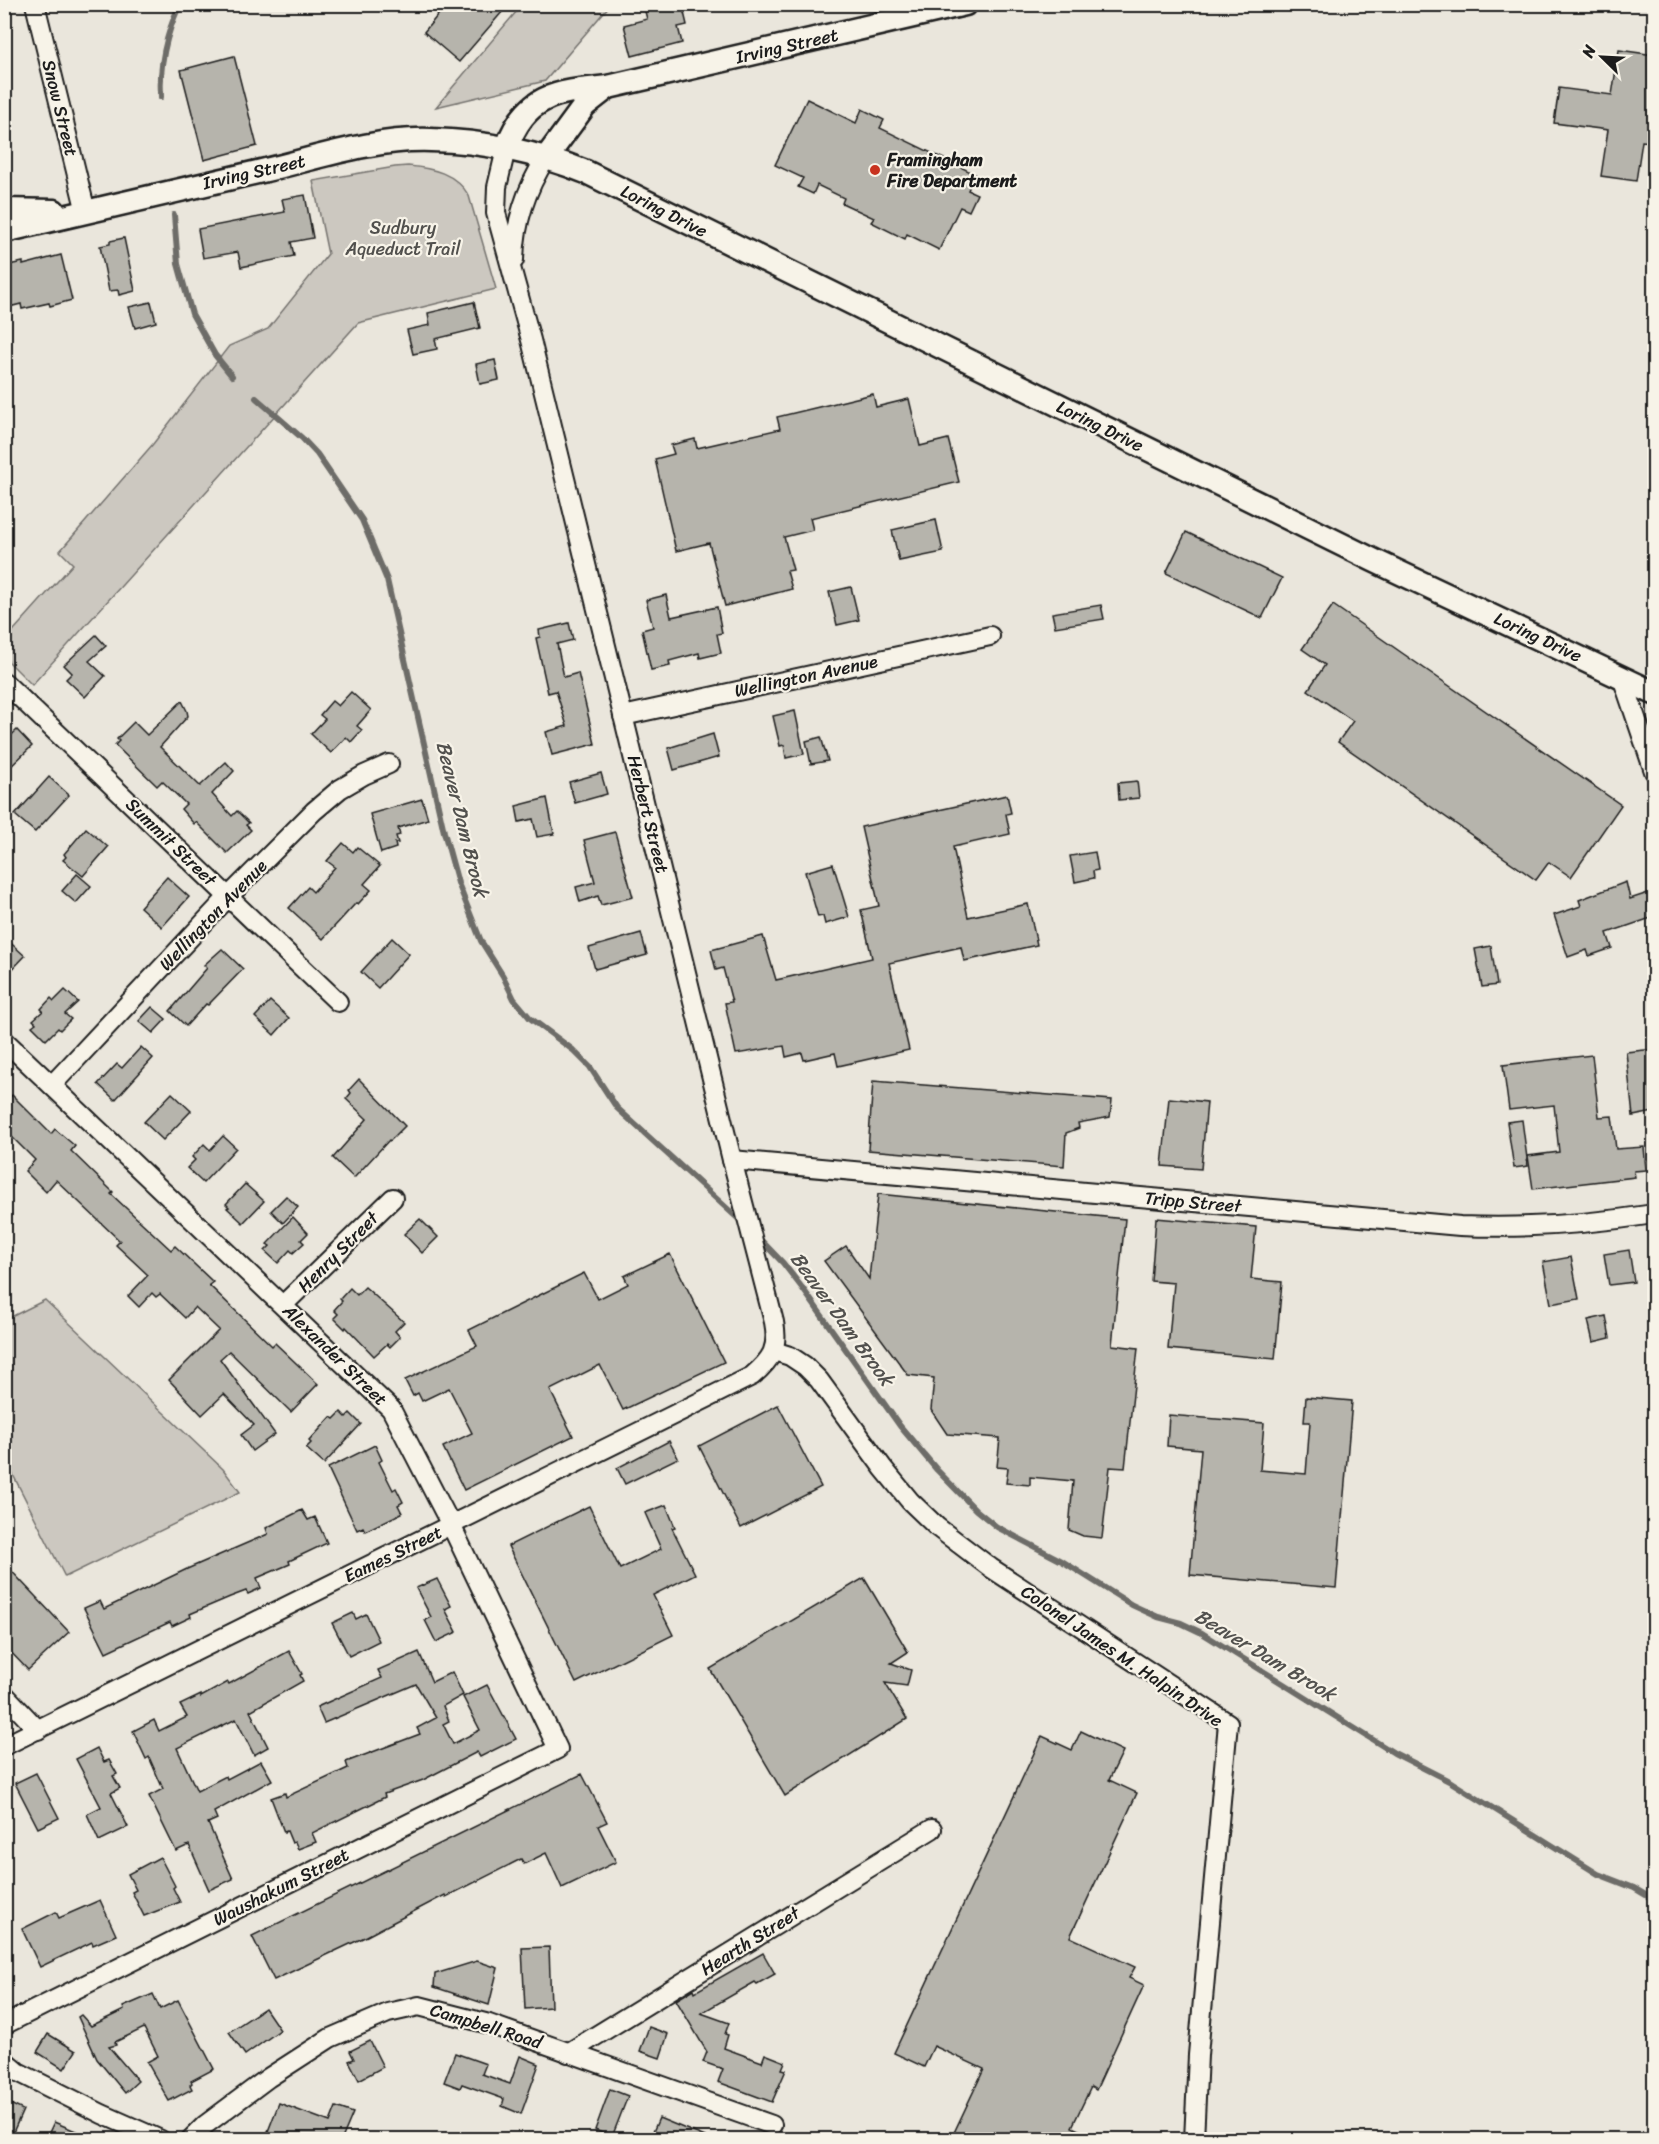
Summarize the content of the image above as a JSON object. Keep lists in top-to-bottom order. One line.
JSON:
{"streets":{"street":["Irving Street","Snow Street","Loring Drive","Wellington Avenue","Herbert Street","Summit Street","Tripp Street","Henry Street","Alexander Street","Eames Street","Colonel James M. Halpin Drive","Waushakum Street","Hearth Street","Campbell Road"]},"crossings":[["Irving Street","Snow Street"],["Irving Street","Loring Drive"],["Irving Street","Herbert Street"],["Loring Drive","Herbert Street"],["Wellington Avenue","Herbert Street"],["Wellington Avenue","Summit Street"],["Wellington Avenue","Alexander Street"],["Herbert Street","Tripp Street"],["Herbert Street","Eames Street"],["Herbert Street","Colonel James M. Halpin Drive"],["Henry Street","Alexander Street"],["Alexander Street","Eames Street"],["Alexander Street","Waushakum Street"],["Eames Street","Colonel James M. Halpin Drive"],["Hearth Street","Campbell Road"]],"water":["Beaver Dam Brook"],"parks":["Sudbury Aqueduct Trail"],"places":["Framingham Fire Department"],"north":"top left"}
